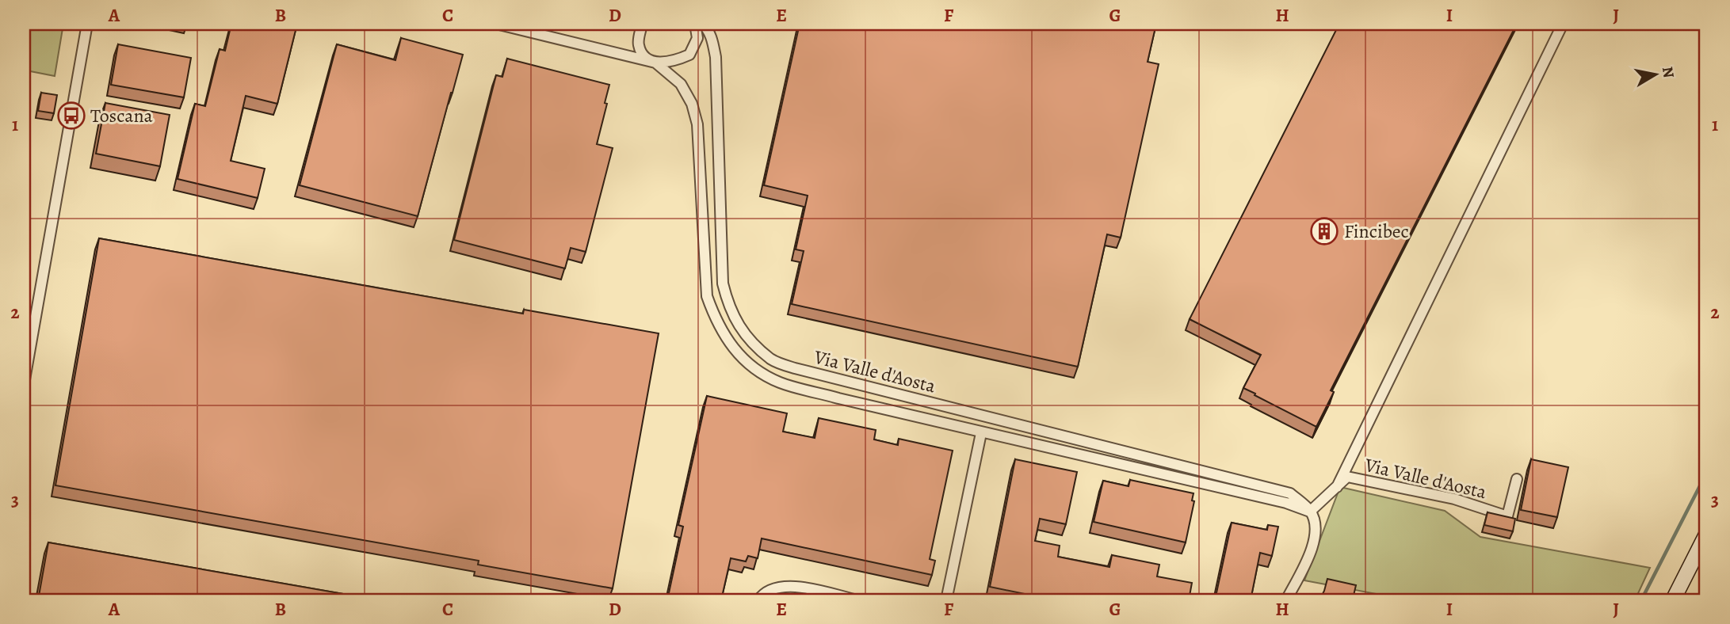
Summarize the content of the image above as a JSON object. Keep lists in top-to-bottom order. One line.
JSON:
{"streets":{"street":["Via Valle d'Aosta"]},"places":{"bus stop":["Toscana"],"building":["Fincibec"]},"north":"right","grid":{"columns":["A","B","C","D","E","F","G","H","I","J"],"rows":["1","2","3"]}}
